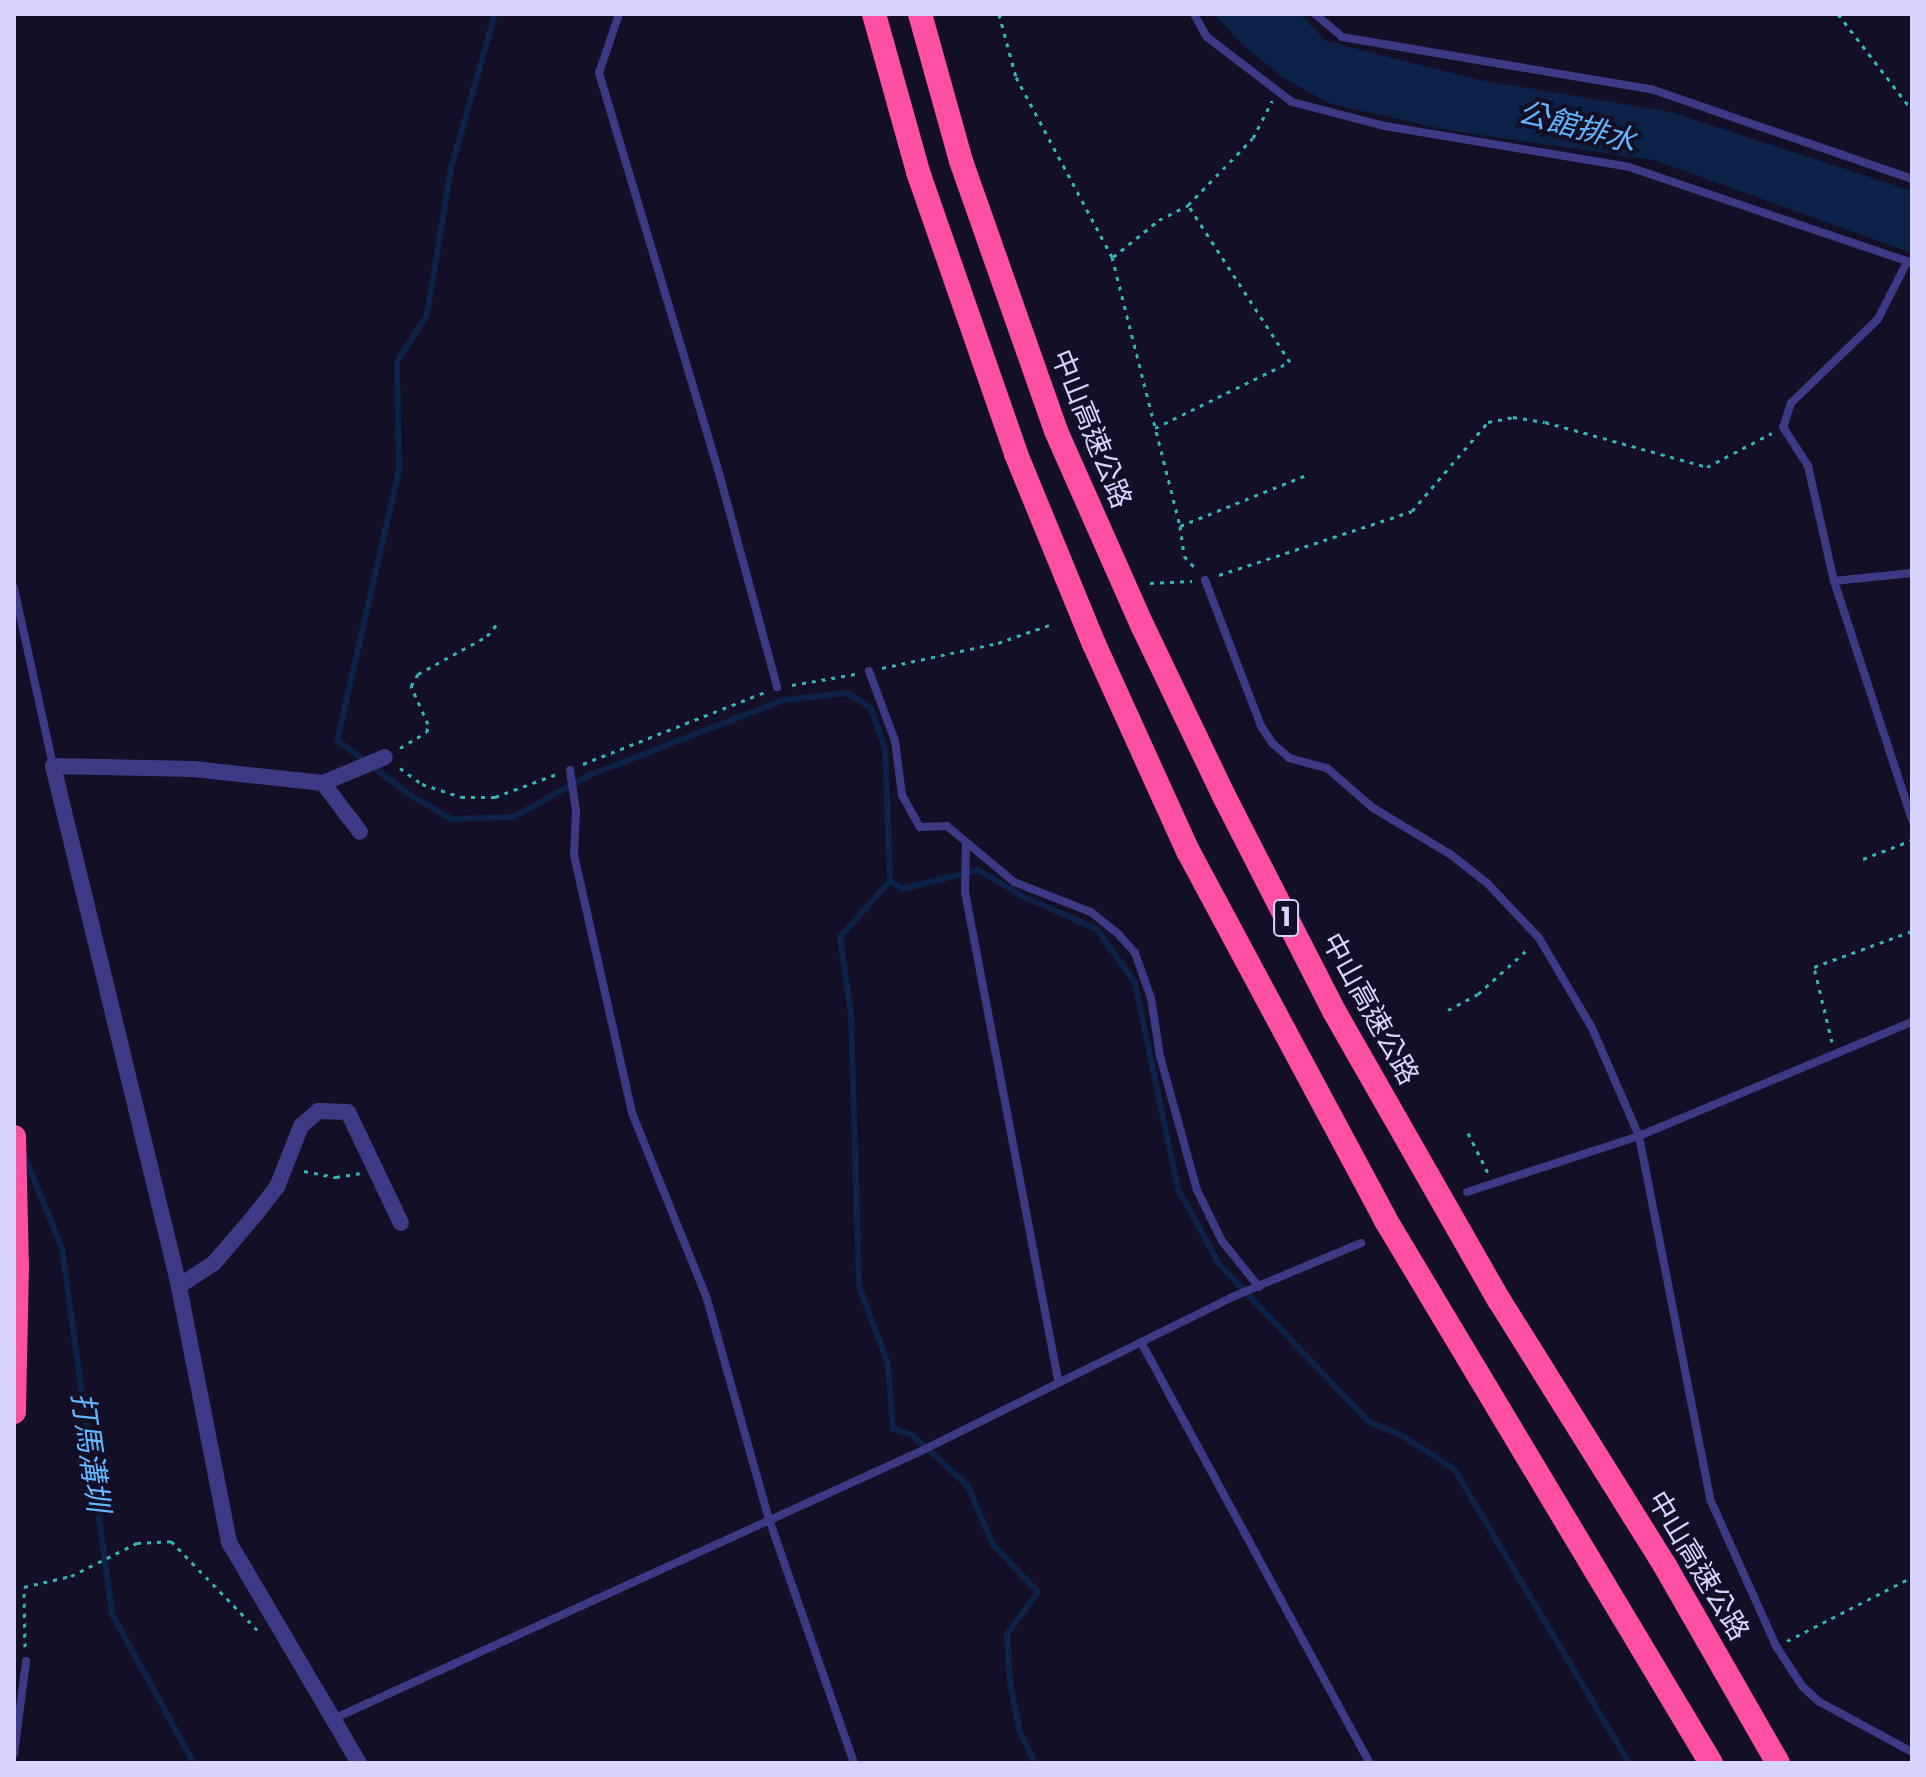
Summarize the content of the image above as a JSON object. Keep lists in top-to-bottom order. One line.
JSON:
{"streets":{"highway":["中山高速公路","1"]},"water":["公館排水","打馬溝圳"]}
